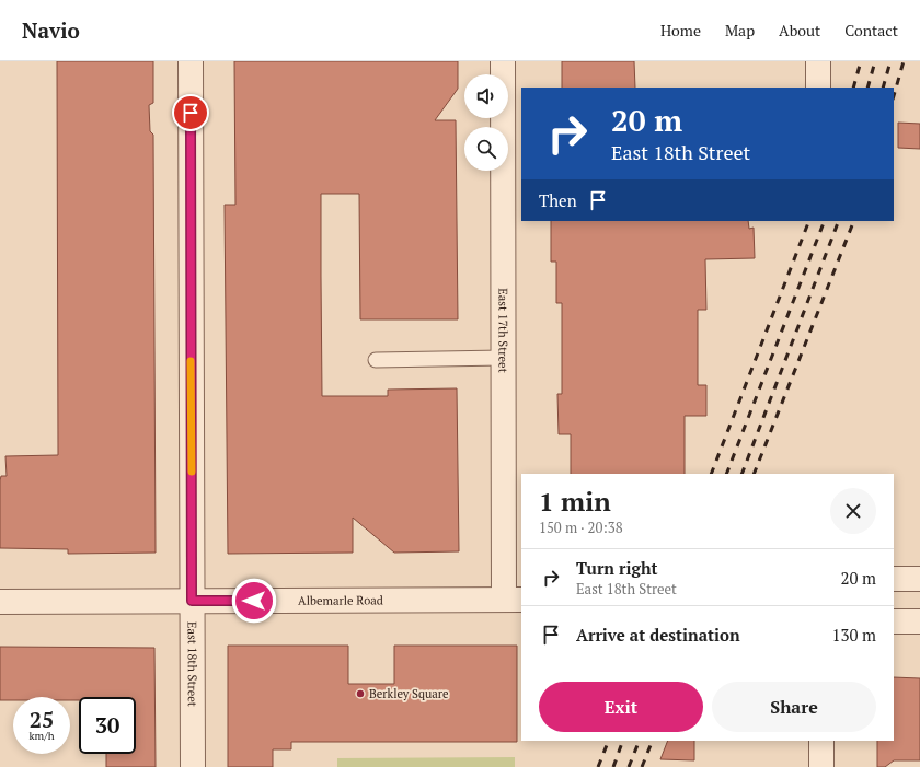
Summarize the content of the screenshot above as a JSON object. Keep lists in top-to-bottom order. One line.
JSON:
{"streets":{"street":["East 17th Street","Albemarle Road","East 18th Street"]},"crossings":[["East 17th Street","Albemarle Road"],["Albemarle Road","East 18th Street"]],"places":["Berkley Square"],"page":{"header":"Navio","nav":["Home","Map","About","Contact"],"turn":["20 m","East 18th Street"],"then":"Then","heading":["1 min","150 m · 20:38"],"list":[{"name":"Turn right","note":"East 18th Street","value":"20 m"},{"name":"Arrive at destination","value":"130 m"}],"buttons":["Exit","Share"],"speed":"25 km/h","limit":"30"}}
